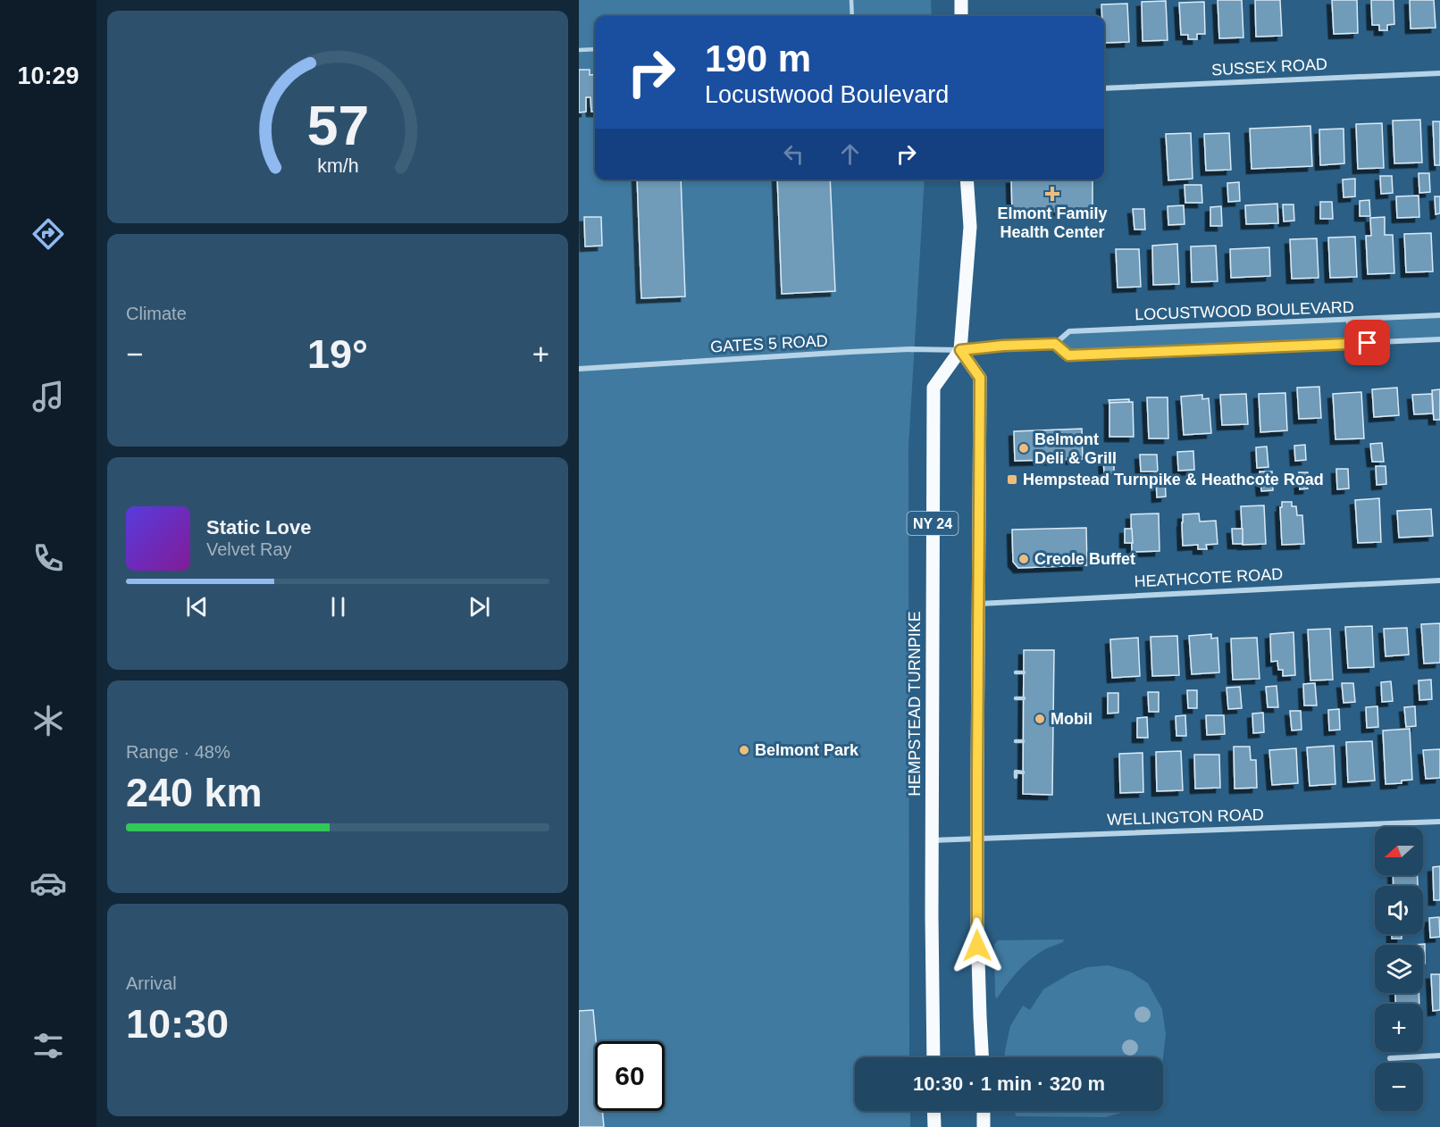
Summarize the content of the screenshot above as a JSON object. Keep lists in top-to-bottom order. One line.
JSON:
{"streets":{"main road":["NY 24","HEMPSTEAD TURNPIKE"],"street":["SUSSEX ROAD","LOCUSTWOOD BOULEVARD","GATES 5 ROAD","HEATHCOTE ROAD","WELLINGTON ROAD"]},"crossings":[["LOCUSTWOOD BOULEVARD","GATES 5 ROAD"],["LOCUSTWOOD BOULEVARD","NY 24"],["LOCUSTWOOD BOULEVARD","HEMPSTEAD TURNPIKE"],["GATES 5 ROAD","NY 24"],["GATES 5 ROAD","HEMPSTEAD TURNPIKE"],["NY 24","HEATHCOTE ROAD"],["NY 24","HEMPSTEAD TURNPIKE"],["NY 24","WELLINGTON ROAD"],["HEMPSTEAD TURNPIKE","WELLINGTON ROAD"]],"places":{"health":["Elmont Family Health Center"],"other":["Belmont Deli & Grill","Creole Buffet","Mobil","Belmont Park"],"transit":["Hempstead Turnpike & Heathcote Road"]},"north":"left","page":{"tabs":"10:29","turn":["190 m","Locustwood Boulevard"],"tile":["Climate",["Range · 48%","240 km"],["Arrival","10:30"]],"heat":["−","19°","+"],"song":["Static Love","Velvet Ray"],"map_buttons":["+","−"],"limit":"60","trip":"10:30 · 1 min · 320 m","gauge":["57","km/h"]}}
